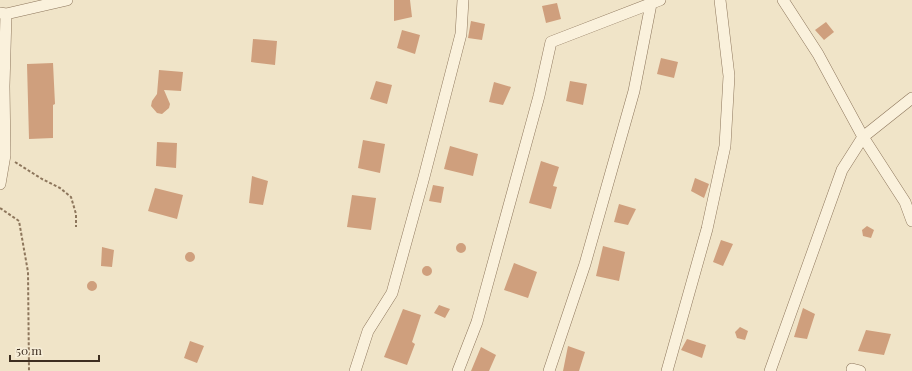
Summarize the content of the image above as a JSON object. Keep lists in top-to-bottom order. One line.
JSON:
{"scale_bar":"50 m"}
